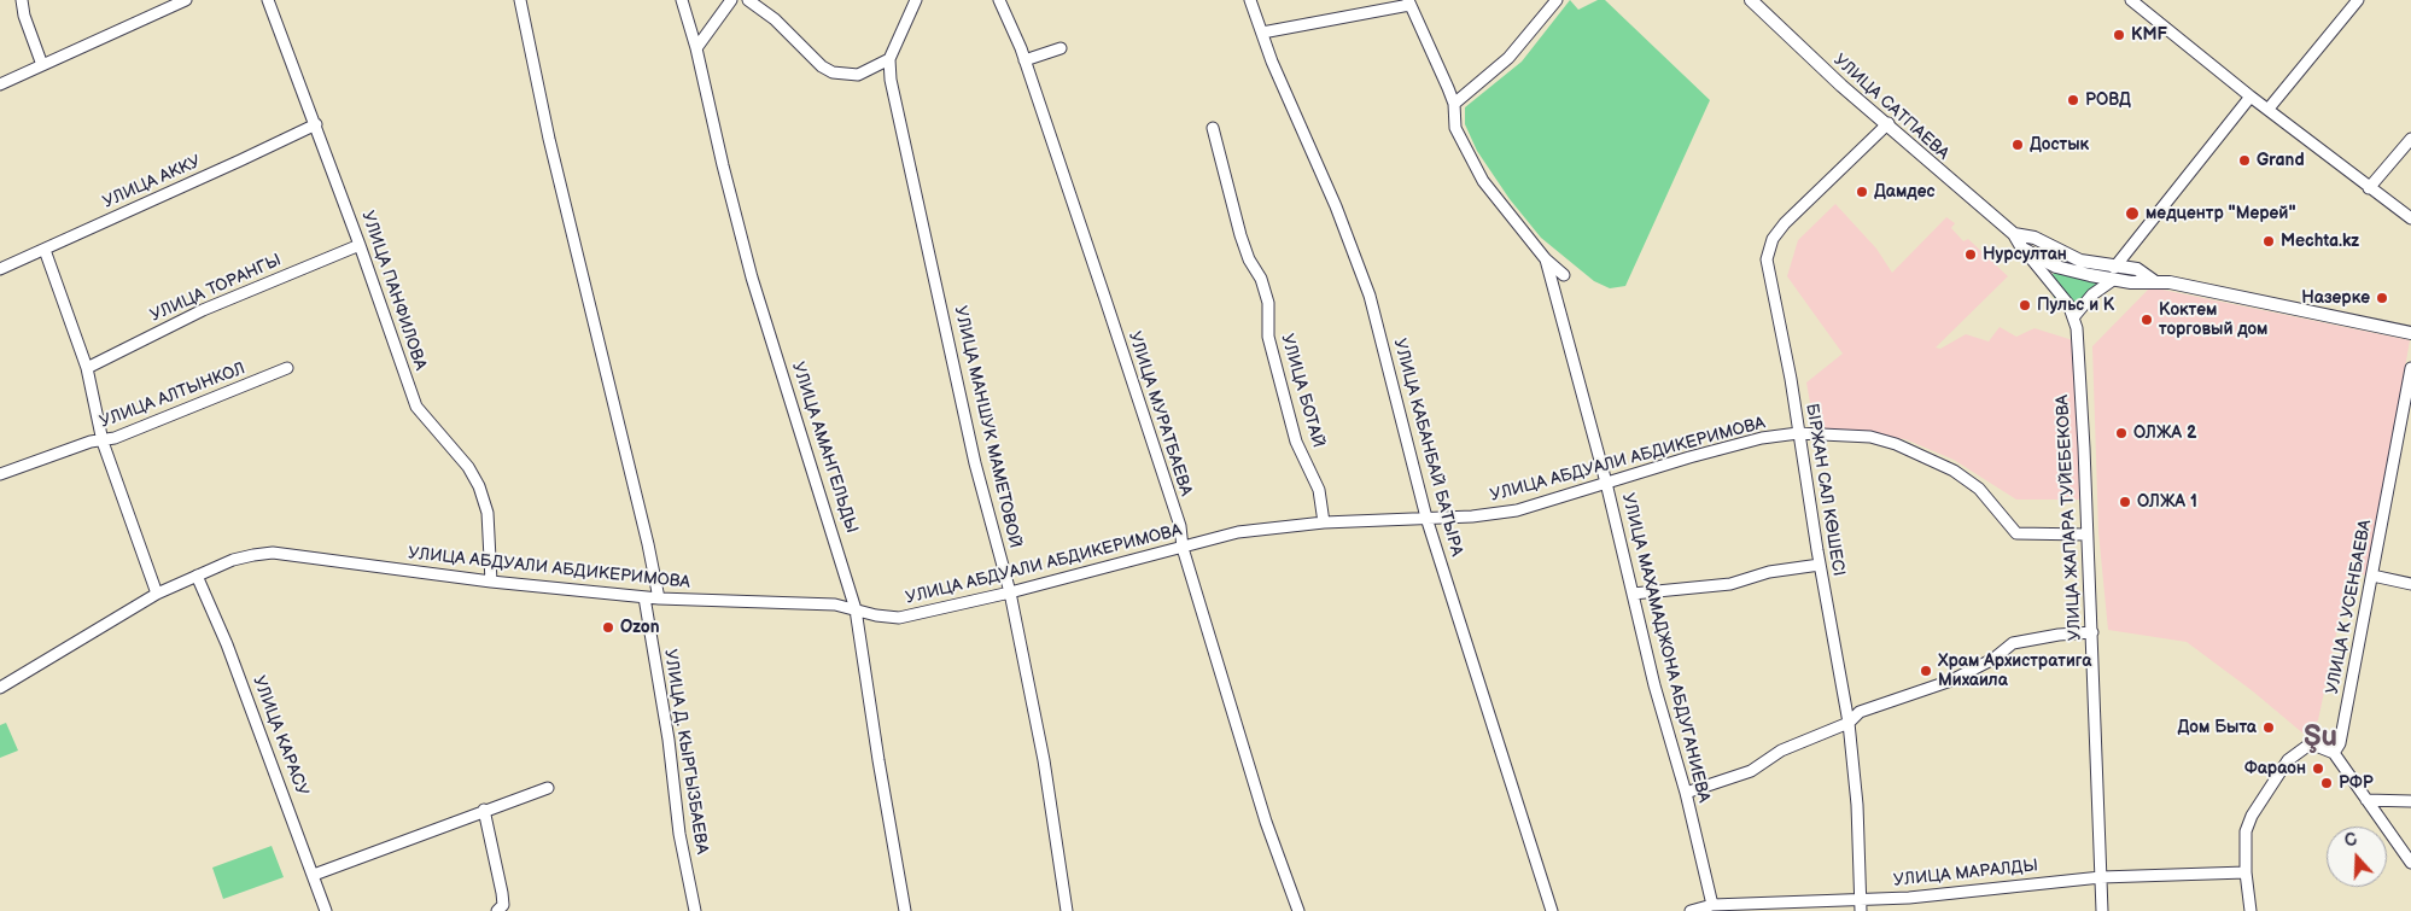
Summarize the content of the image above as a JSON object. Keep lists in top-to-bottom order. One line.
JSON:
{"streets":{"street":["УЛИЦА САТПАЕВА","УЛИЦА АККУ","УЛИЦА ТОРАНГЫ","УЛИЦА ПАНФИЛОВА","УЛИЦА БОТАЙ","УЛИЦА АЛТЫНКОЛ","УЛИЦА МУРАТБАЕВА","УЛИЦА МАНШУК МАМЕТОВОЙ","УЛИЦА АМАНГЕЛЬДЫ","УЛИЦА КАБАНБАЙ БАТЫРА","УЛИЦА АБДУАЛИ АБДИКЕРИМОВА","БІРЖАН САЛ КӨШЕСІ","УЛИЦА ЖАПАРА ТУЙЕБЕКОВА","УЛИЦА К УСЕНБАЕВА","УЛИЦА МАХАМАДЖОНА АБДУГАНИЕВА","УЛИЦА КАРАСУ","УЛИЦА Д. КЫРГЫЗБАЕВА","УЛИЦА МАРАЛДЫ"]},"crossings":[["УЛИЦА САТПАЕВА","БІРЖАН САЛ КӨШЕСІ"],["УЛИЦА САТПАЕВА","УЛИЦА ЖАПАРА ТУЙЕБЕКОВА"],["УЛИЦА АККУ","УЛИЦА ПАНФИЛОВА"],["УЛИЦА ТОРАНГЫ","УЛИЦА ПАНФИЛОВА"],["УЛИЦА ПАНФИЛОВА","УЛИЦА АБДУАЛИ АБДИКЕРИМОВА"],["УЛИЦА БОТАЙ","УЛИЦА АБДУАЛИ АБДИКЕРИМОВА"],["УЛИЦА МУРАТБАЕВА","УЛИЦА АБДУАЛИ АБДИКЕРИМОВА"],["УЛИЦА МАНШУК МАМЕТОВОЙ","УЛИЦА АБДУАЛИ АБДИКЕРИМОВА"],["УЛИЦА АМАНГЕЛЬДЫ","УЛИЦА АБДУАЛИ АБДИКЕРИМОВА"],["УЛИЦА КАБАНБАЙ БАТЫРА","УЛИЦА АБДУАЛИ АБДИКЕРИМОВА"],["УЛИЦА АБДУАЛИ АБДИКЕРИМОВА","БІРЖАН САЛ КӨШЕСІ"],["УЛИЦА АБДУАЛИ АБДИКЕРИМОВА","УЛИЦА ЖАПАРА ТУЙЕБЕКОВА"],["УЛИЦА АБДУАЛИ АБДИКЕРИМОВА","УЛИЦА МАХАМАДЖОНА АБДУГАНИЕВА"],["УЛИЦА АБДУАЛИ АБДИКЕРИМОВА","УЛИЦА КАРАСУ"],["УЛИЦА АБДУАЛИ АБДИКЕРИМОВА","УЛИЦА Д. КЫРГЫЗБАЕВА"],["БІРЖАН САЛ КӨШЕСІ","УЛИЦА МАРАЛДЫ"],["УЛИЦА ЖАПАРА ТУЙЕБЕКОВА","УЛИЦА МАРАЛДЫ"],["УЛИЦА МАХАМАДЖОНА АБДУГАНИЕВА","УЛИЦА МАРАЛДЫ"]],"districts":["Şu"],"places":["KMF","РОВД","Достык","Grand","Дамдес","медцентр \"Мерей\"","Mechta.kz","Нурсултан","Назерке","Пульс и К","Коктем торговый дом","ОЛЖА 2","ОЛЖА 1","Ozon","Храм Архистратига Михаила","Дом Быта","Фараон","РФР"],"north":"top"}
